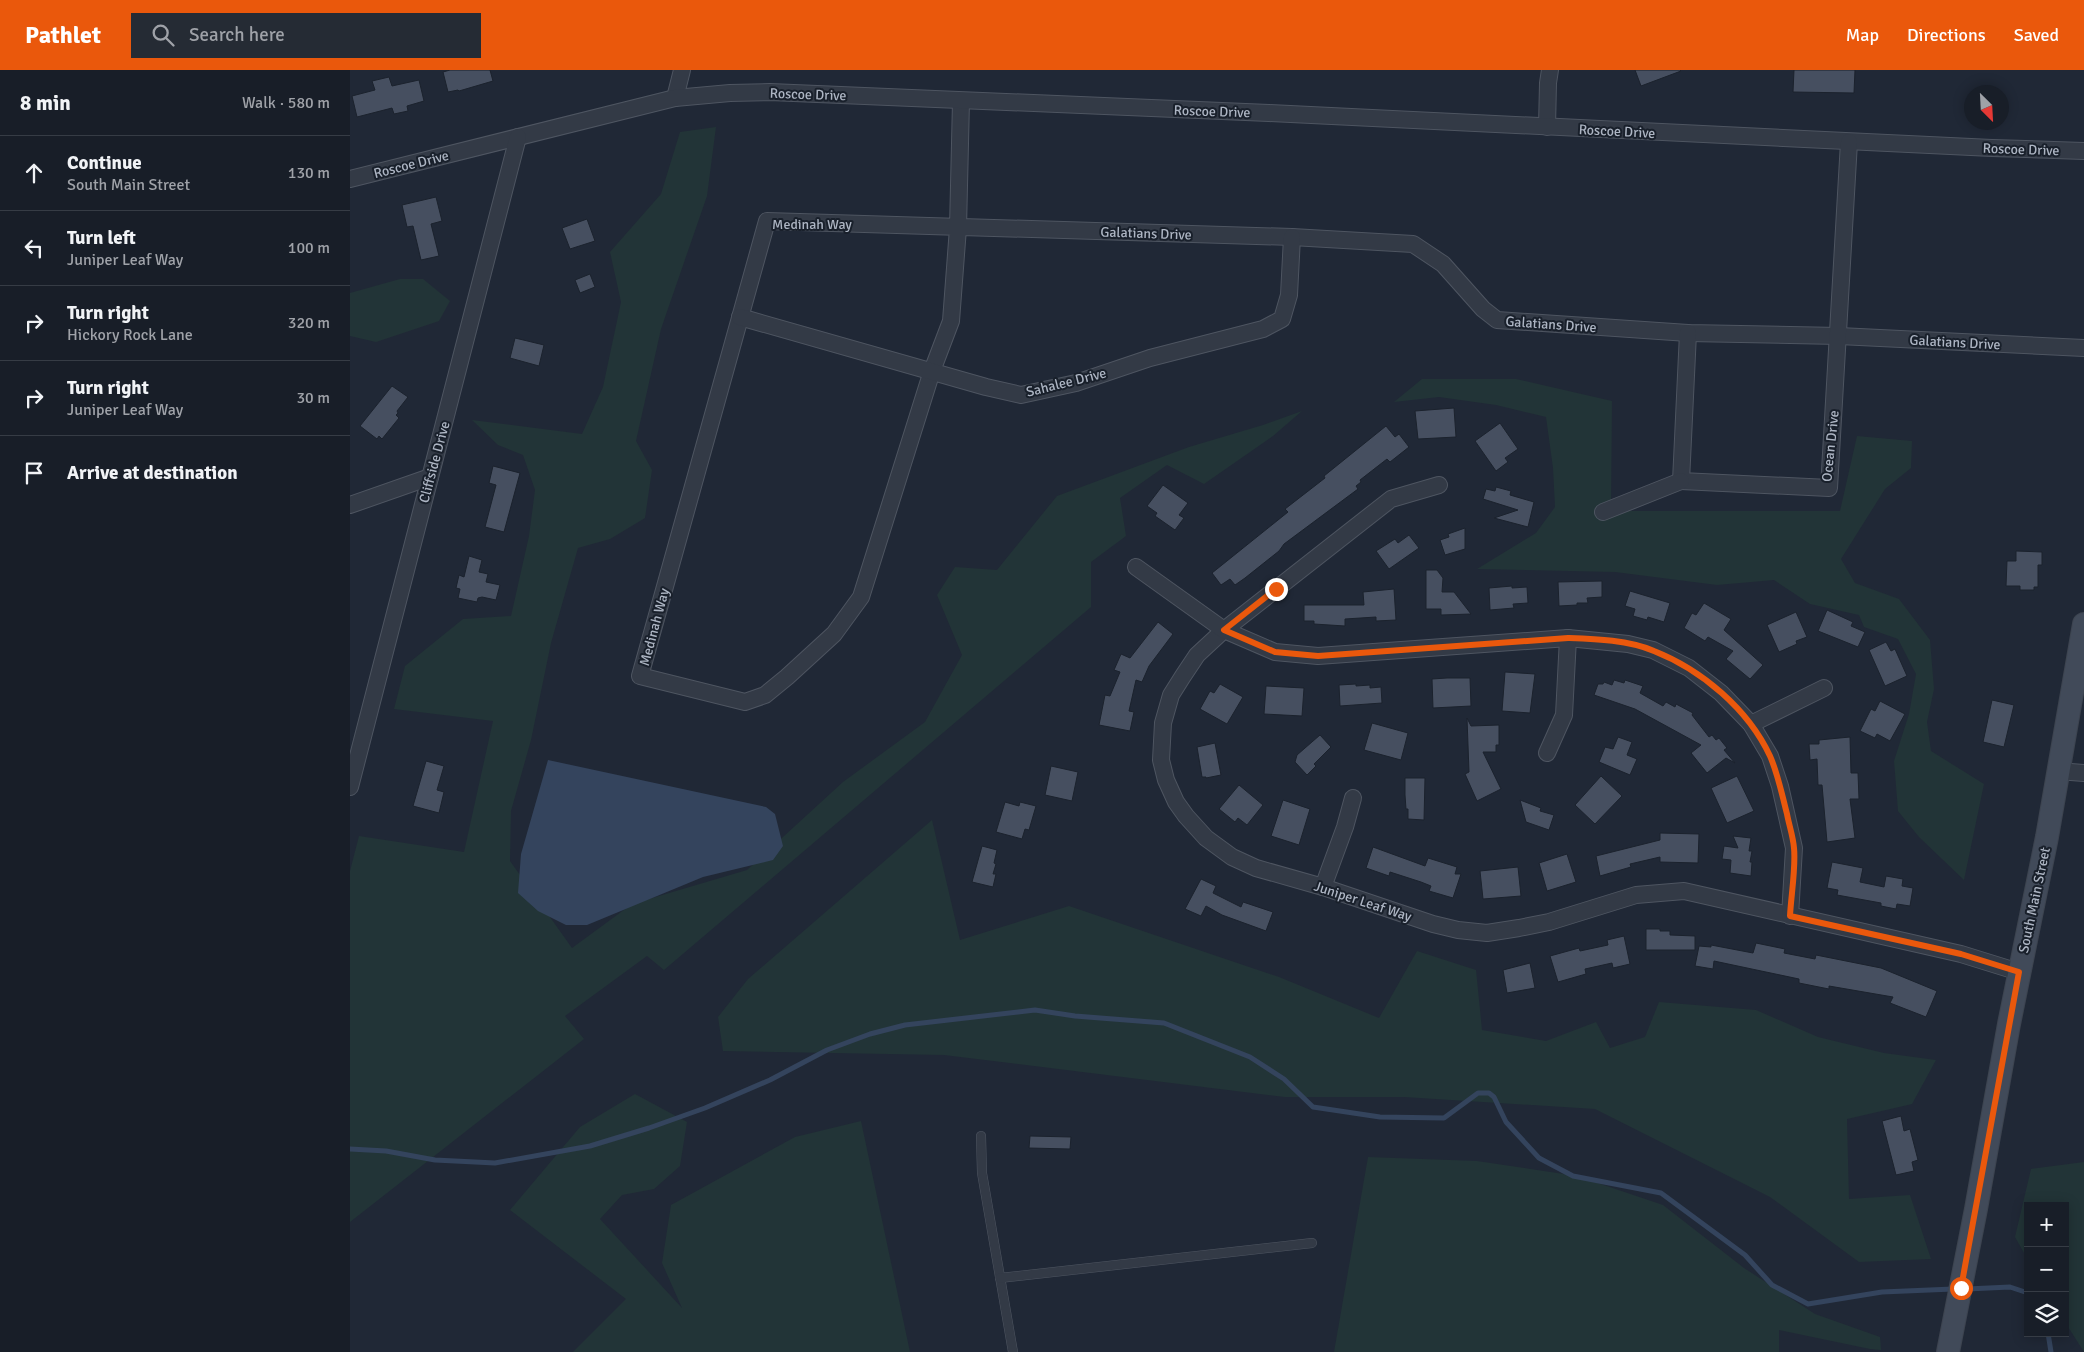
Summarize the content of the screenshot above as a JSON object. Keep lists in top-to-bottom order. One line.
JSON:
{"streets":{"main road":["South Main Street"],"street":["Roscoe Drive","Medinah Way","Galatians Drive","Sahalee Drive","Ocean Drive","Cliffside Drive","Juniper Leaf Way"]},"crossings":[["Roscoe Drive","Medinah Way"],["Roscoe Drive","Ocean Drive"],["Roscoe Drive","Cliffside Drive"],["Medinah Way","Galatians Drive"],["Medinah Way","Sahalee Drive"],["Galatians Drive","Sahalee Drive"],["Galatians Drive","Ocean Drive"],["South Main Street","Juniper Leaf Way"]],"north":"bottom right","page":{"header":"Pathlet","search":"Search here","nav":["Map","Directions","Saved"],"heading":["8 min","Walk · 580 m"],"list":[["Continue","South Main Street","130 m"],["Turn left","Juniper Leaf Way","100 m"],["Turn right","Hickory Rock Lane","320 m"],["Turn right","Juniper Leaf Way","30 m"],"Arrive at destination"],"map_buttons":["+","−"]}}
